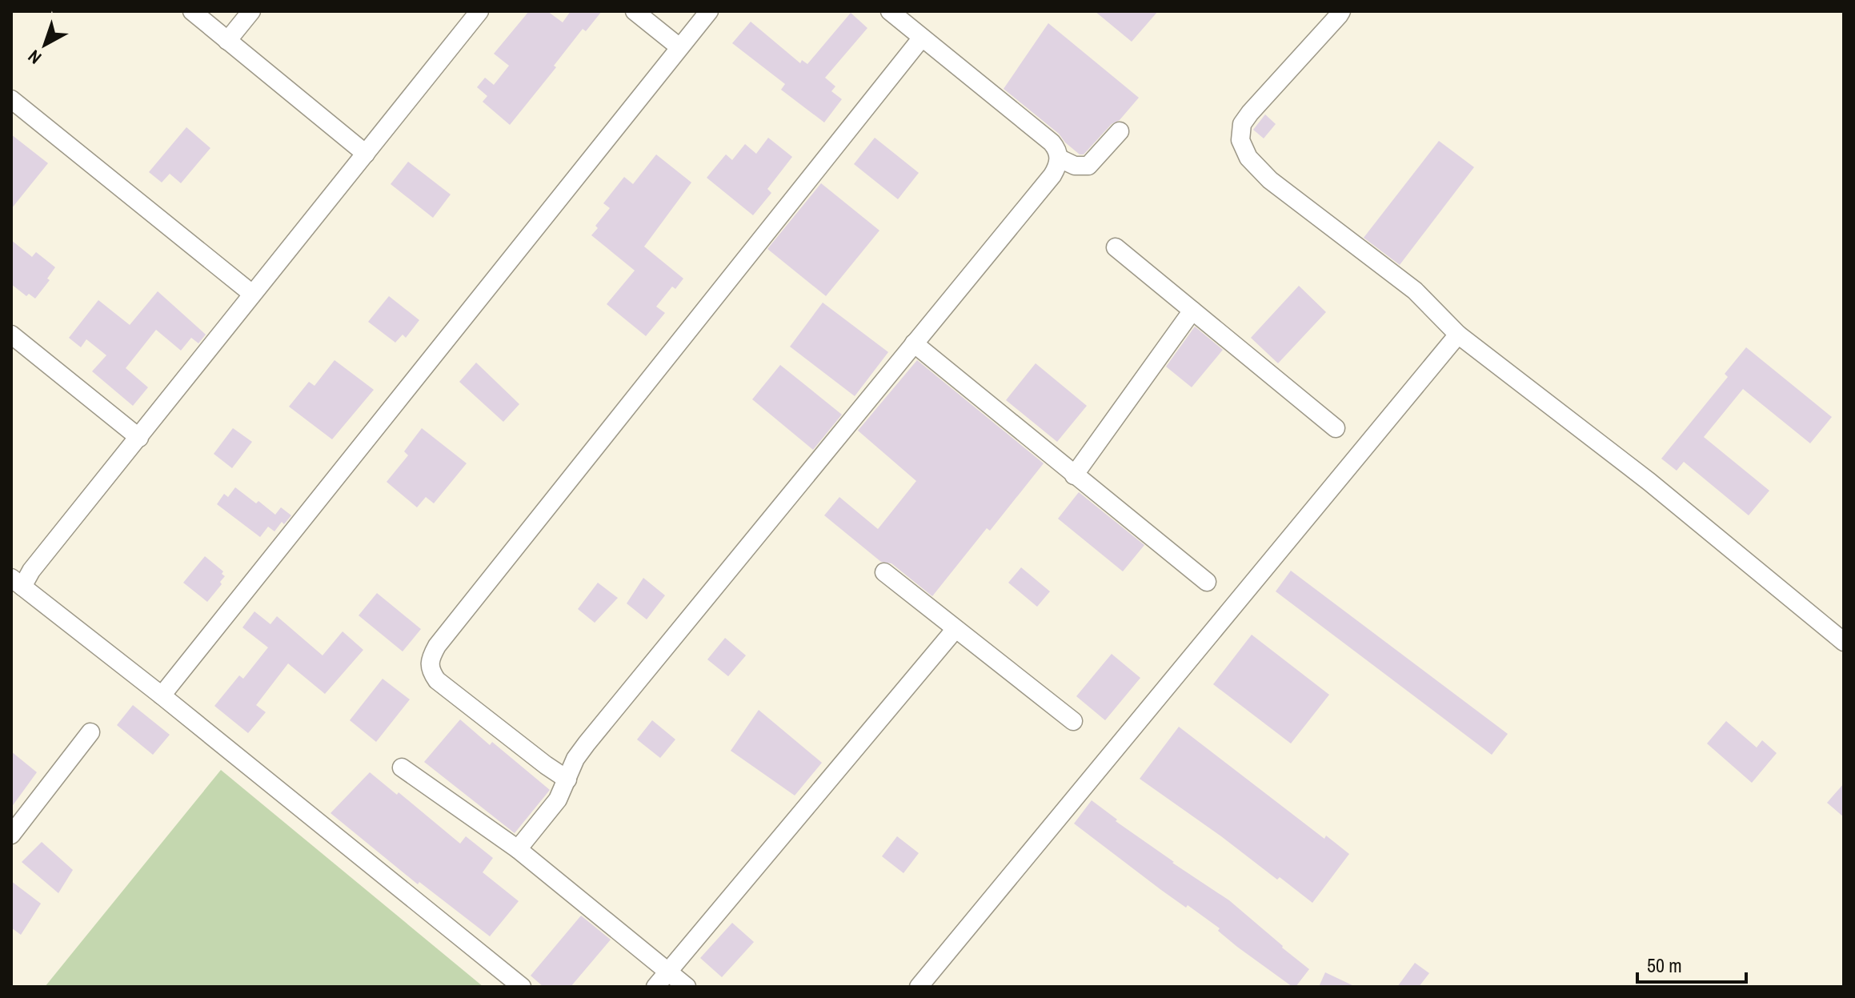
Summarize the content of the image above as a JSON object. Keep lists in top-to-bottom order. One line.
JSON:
{"scale_bar":"50 m","north":"bottom left"}
